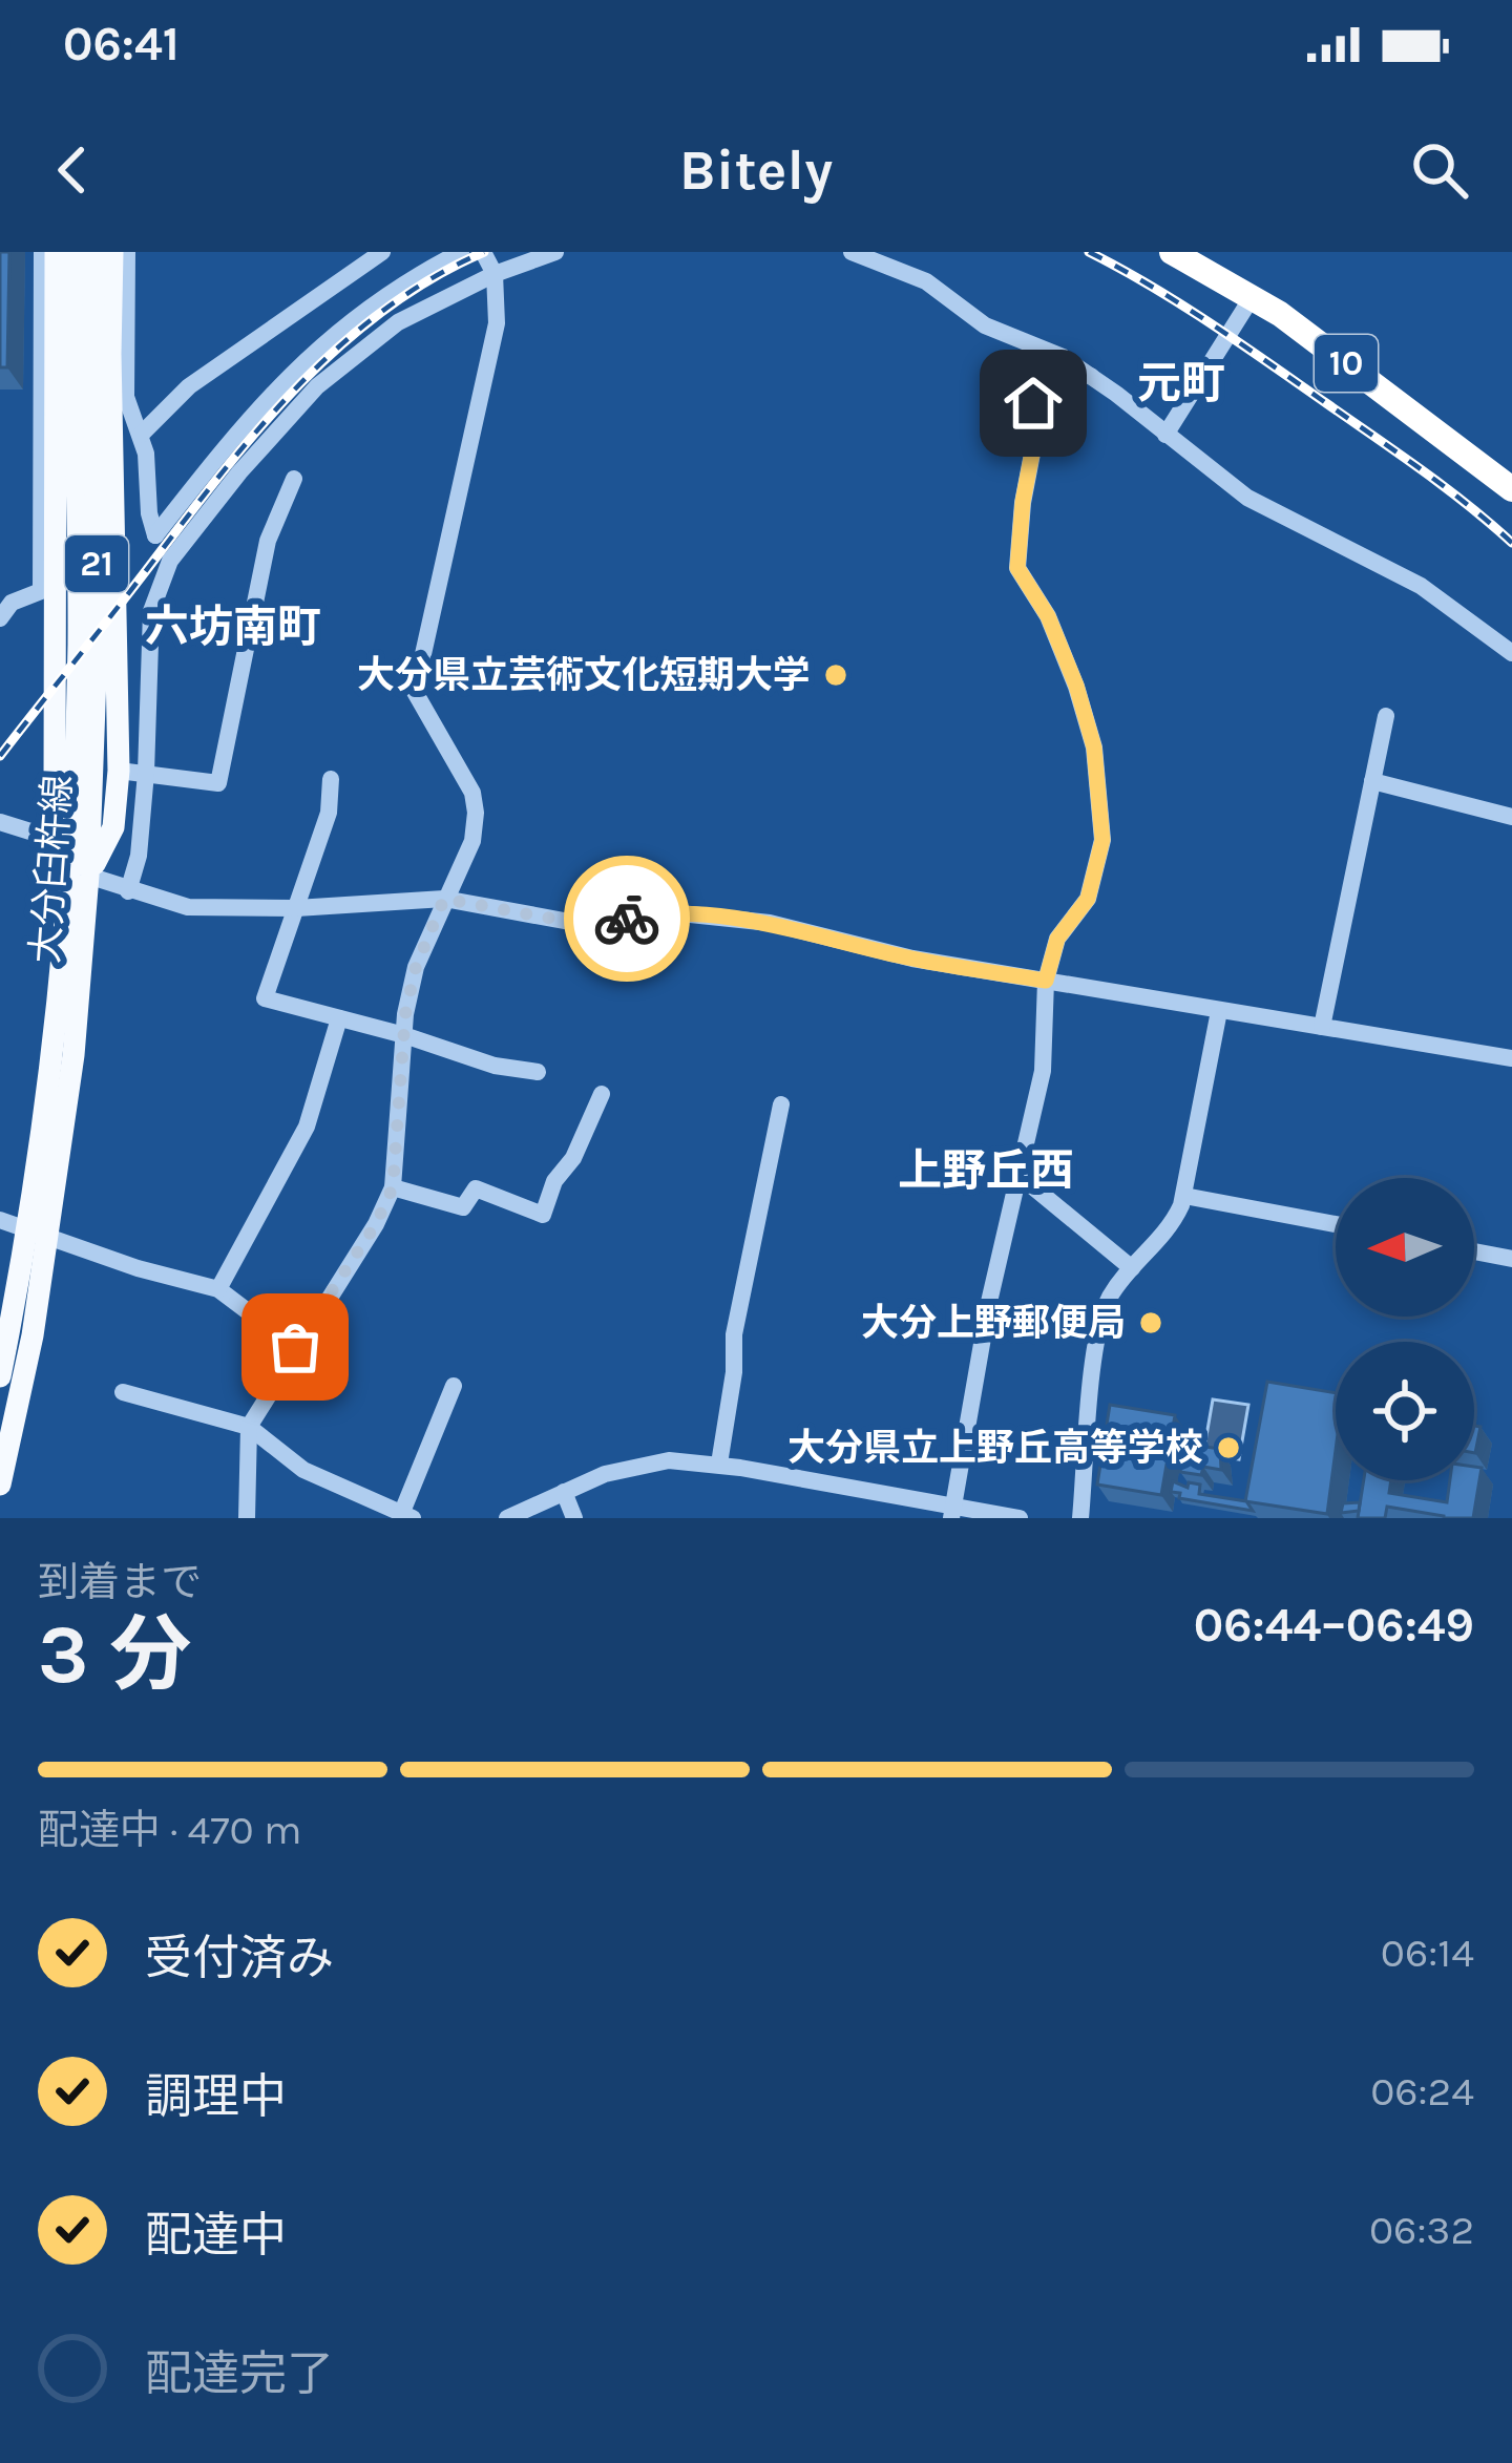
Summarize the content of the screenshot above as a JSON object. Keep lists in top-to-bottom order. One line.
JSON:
{"streets":{"highway":["10"],"main road":["21","大分臼杵線"]},"districts":["元町","六坊南町","上野丘西"],"places":["大分県立芸術文化短期大学","大分上野郵便局","大分県立上野丘高等学校"],"north":"left","page":{"status":"06:41","header":"Bitely","heading":["3 分","到着まで","06:44–06:49"],"bar":"配達中 · 470 m","list":[["受付済み","06:14"],["調理中","06:24"],["配達中","06:32"],"配達完了"]}}
